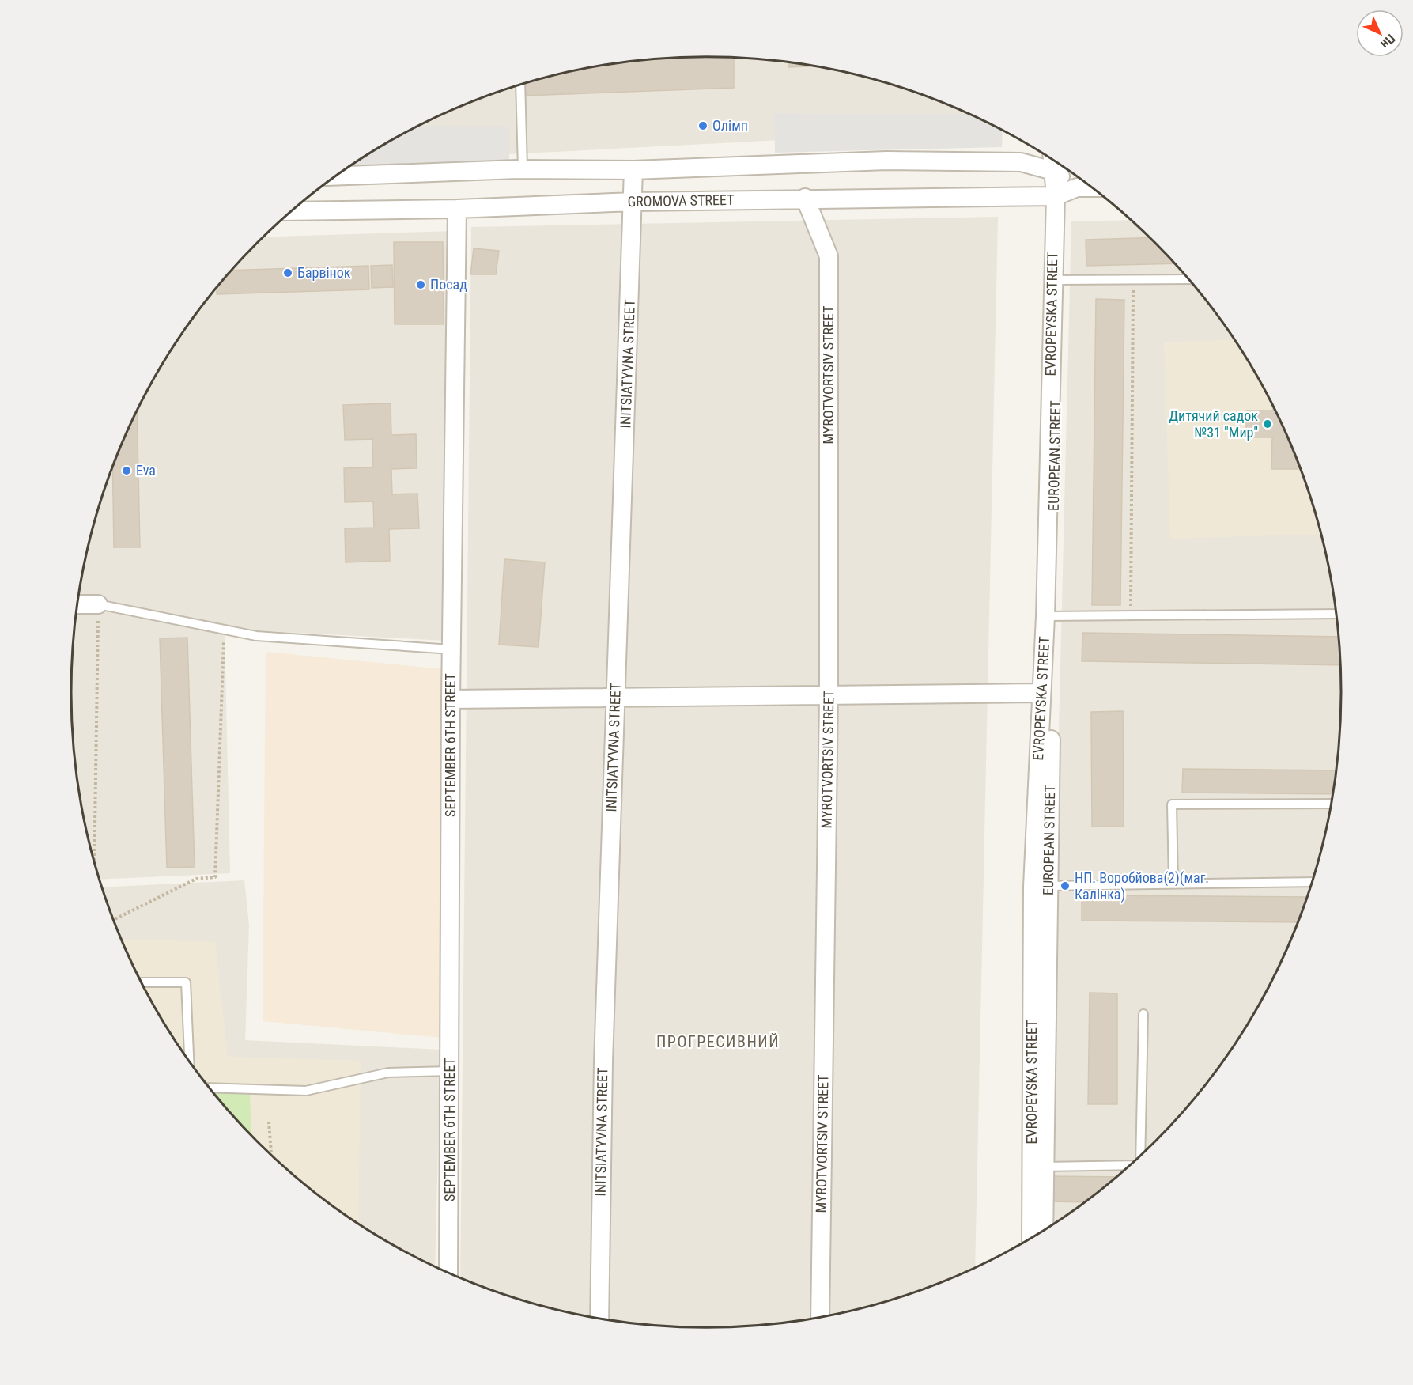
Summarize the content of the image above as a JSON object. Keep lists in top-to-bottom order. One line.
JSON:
{"streets":{"street":["GROMOVA STREET","EVROPEYSKA STREET","INITSIATYVNA STREET","MYROTVORTSIV STREET","EUROPEAN STREET","SEPTEMBER 6TH STREET"]},"crossings":[["GROMOVA STREET","EVROPEYSKA STREET"],["GROMOVA STREET","INITSIATYVNA STREET"],["GROMOVA STREET","MYROTVORTSIV STREET"],["GROMOVA STREET","SEPTEMBER 6TH STREET"]],"districts":["ПРОГРЕСИВНИЙ"],"places":["Олімп","Барвінок","Посад","Дитячий садок №31 \"Мир\"","Eva","НП. Воробйова(2)(маг. Калінка)"],"north":"bottom right"}
